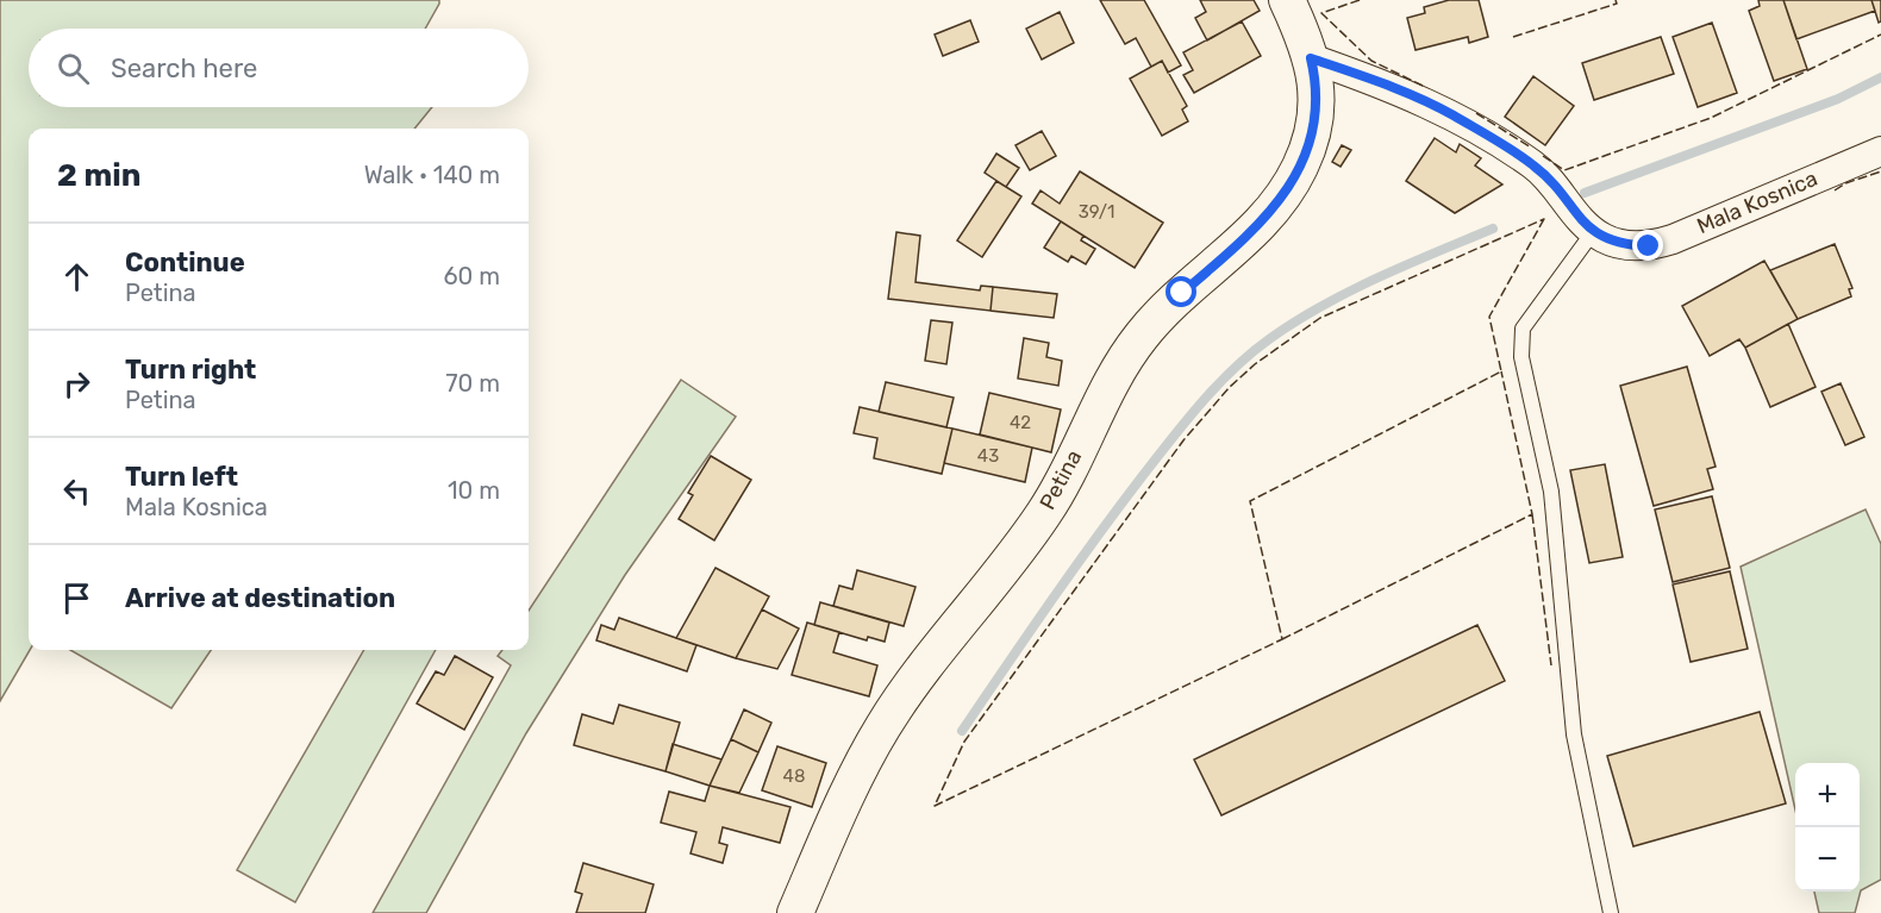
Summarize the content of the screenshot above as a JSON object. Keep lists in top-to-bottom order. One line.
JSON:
{"streets":{"street":["Mala Kosnica","Petina"]},"house_numbers":["39/1","42","43","48"],"page":{"search":"Search here","heading":["2 min","Walk · 140 m"],"list":[["Continue","Petina","60 m"],["Turn right","Petina","70 m"],["Turn left","Mala Kosnica","10 m"],"Arrive at destination"],"map_buttons":["+","−"]}}
